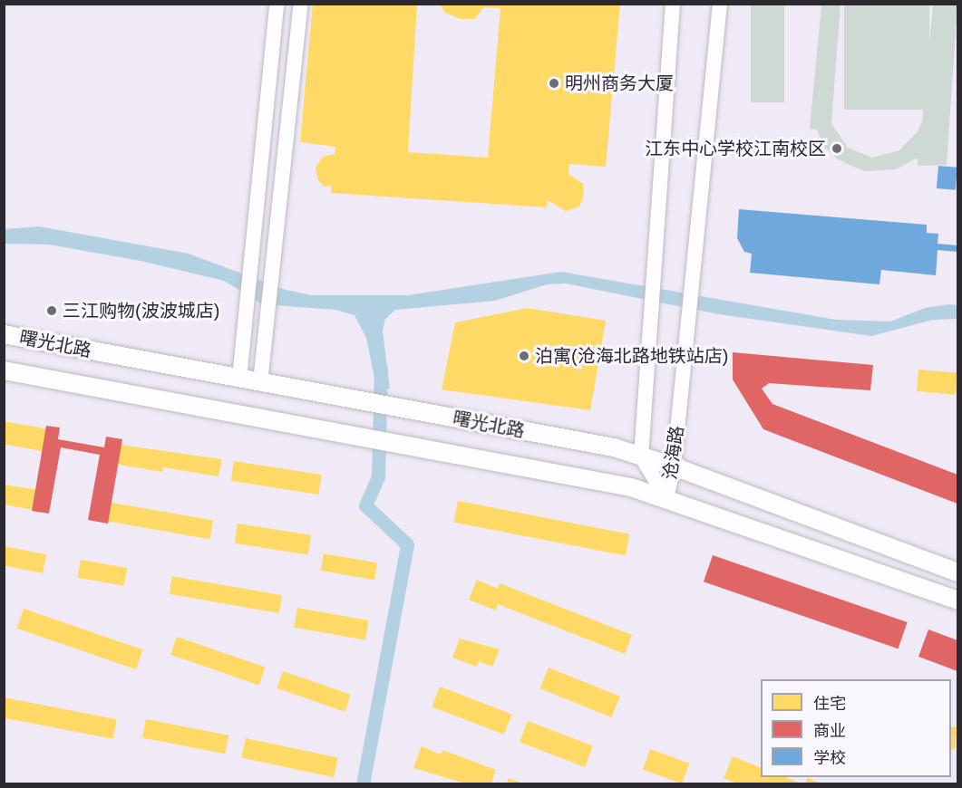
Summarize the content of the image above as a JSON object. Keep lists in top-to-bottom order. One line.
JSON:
{"streets":{"main road":["曙光北路"],"street":["沧海路"]},"crossings":[["曙光北路","沧海路"]],"places":["明州商务大厦","江东中心学校江南校区","三江购物(波波城店)","泊寓(沧海北路地铁站店)"],"legend":["住宅","商业","学校"]}
